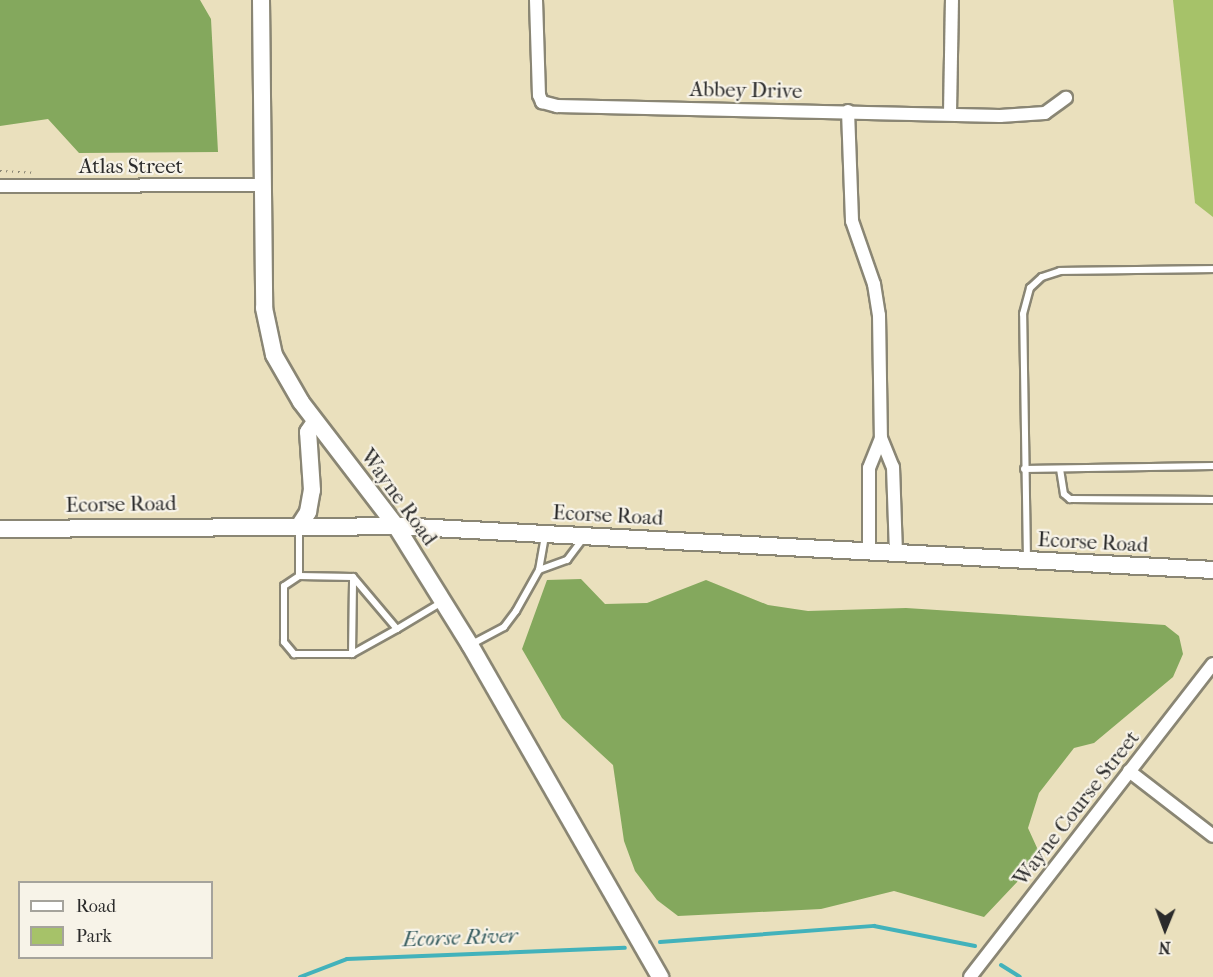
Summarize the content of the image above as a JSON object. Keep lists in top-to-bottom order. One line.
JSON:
{"streets":{"main road":["Wayne Road","Ecorse Road"],"street":["Abbey Drive","Atlas Street","Wayne Course Street"]},"crossings":[["Atlas Street","Wayne Road"],["Wayne Road","Ecorse Road"]],"water":["Ecorse River"],"legend":["Road","Park"],"north":"bottom"}
